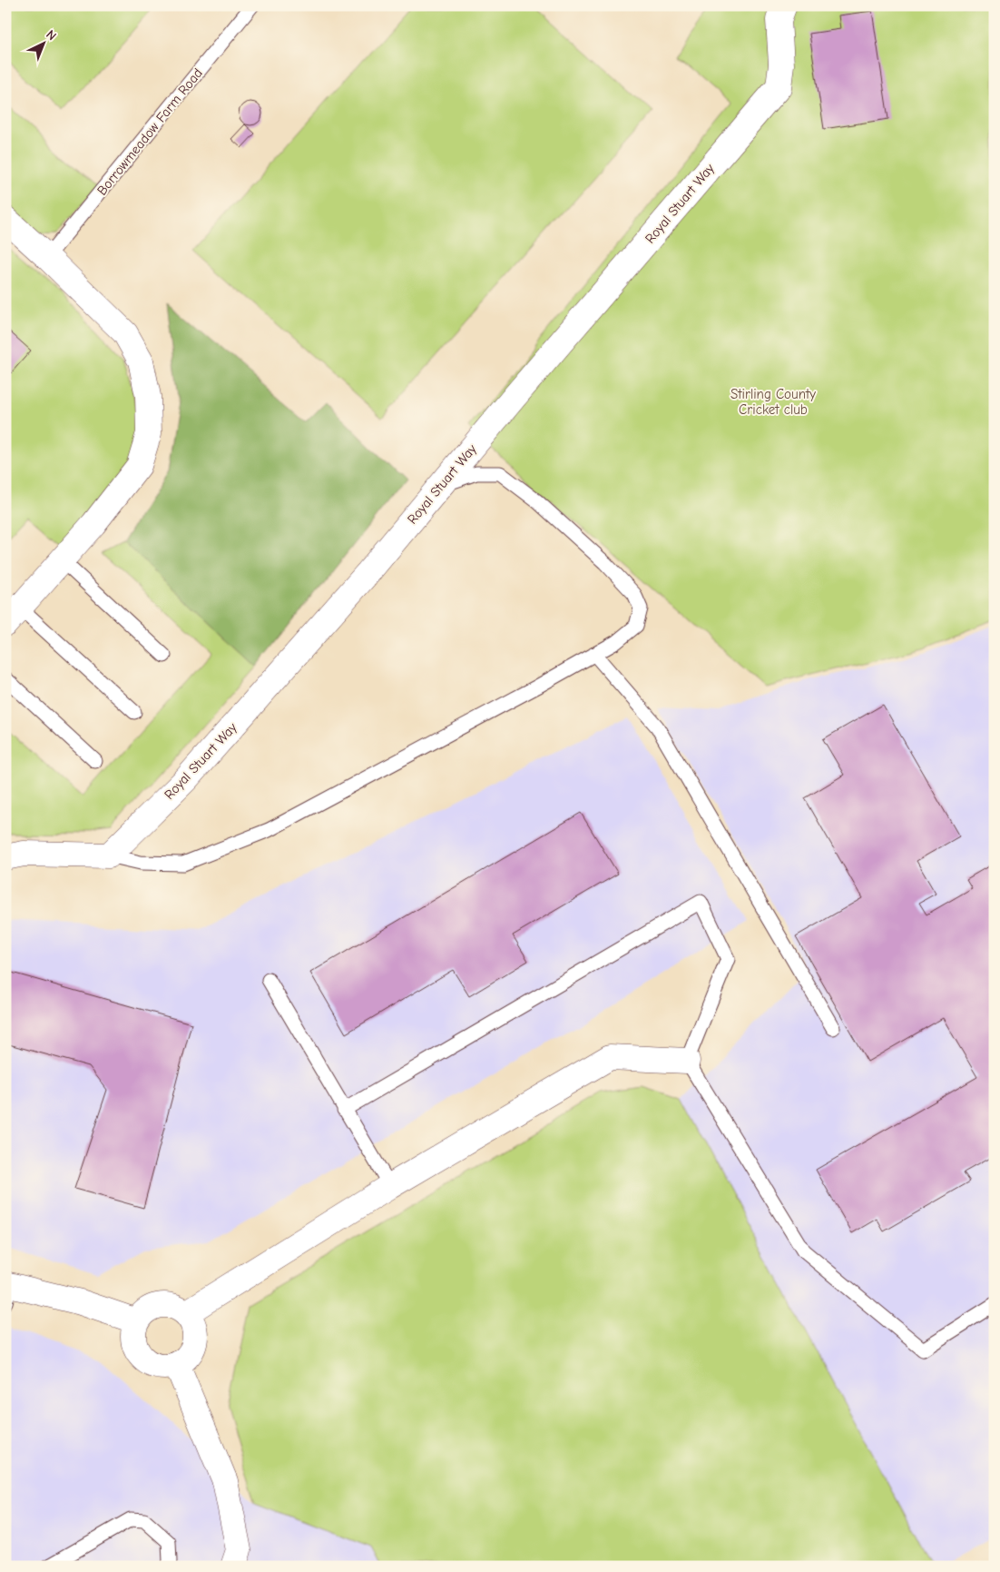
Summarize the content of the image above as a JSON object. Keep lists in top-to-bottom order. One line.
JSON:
{"streets":{"street":["Royal Stuart Way"],"lane":["Borrowmeadow Farm Road"]},"parks":["Stirling County Cricket club"],"north":"top right"}
